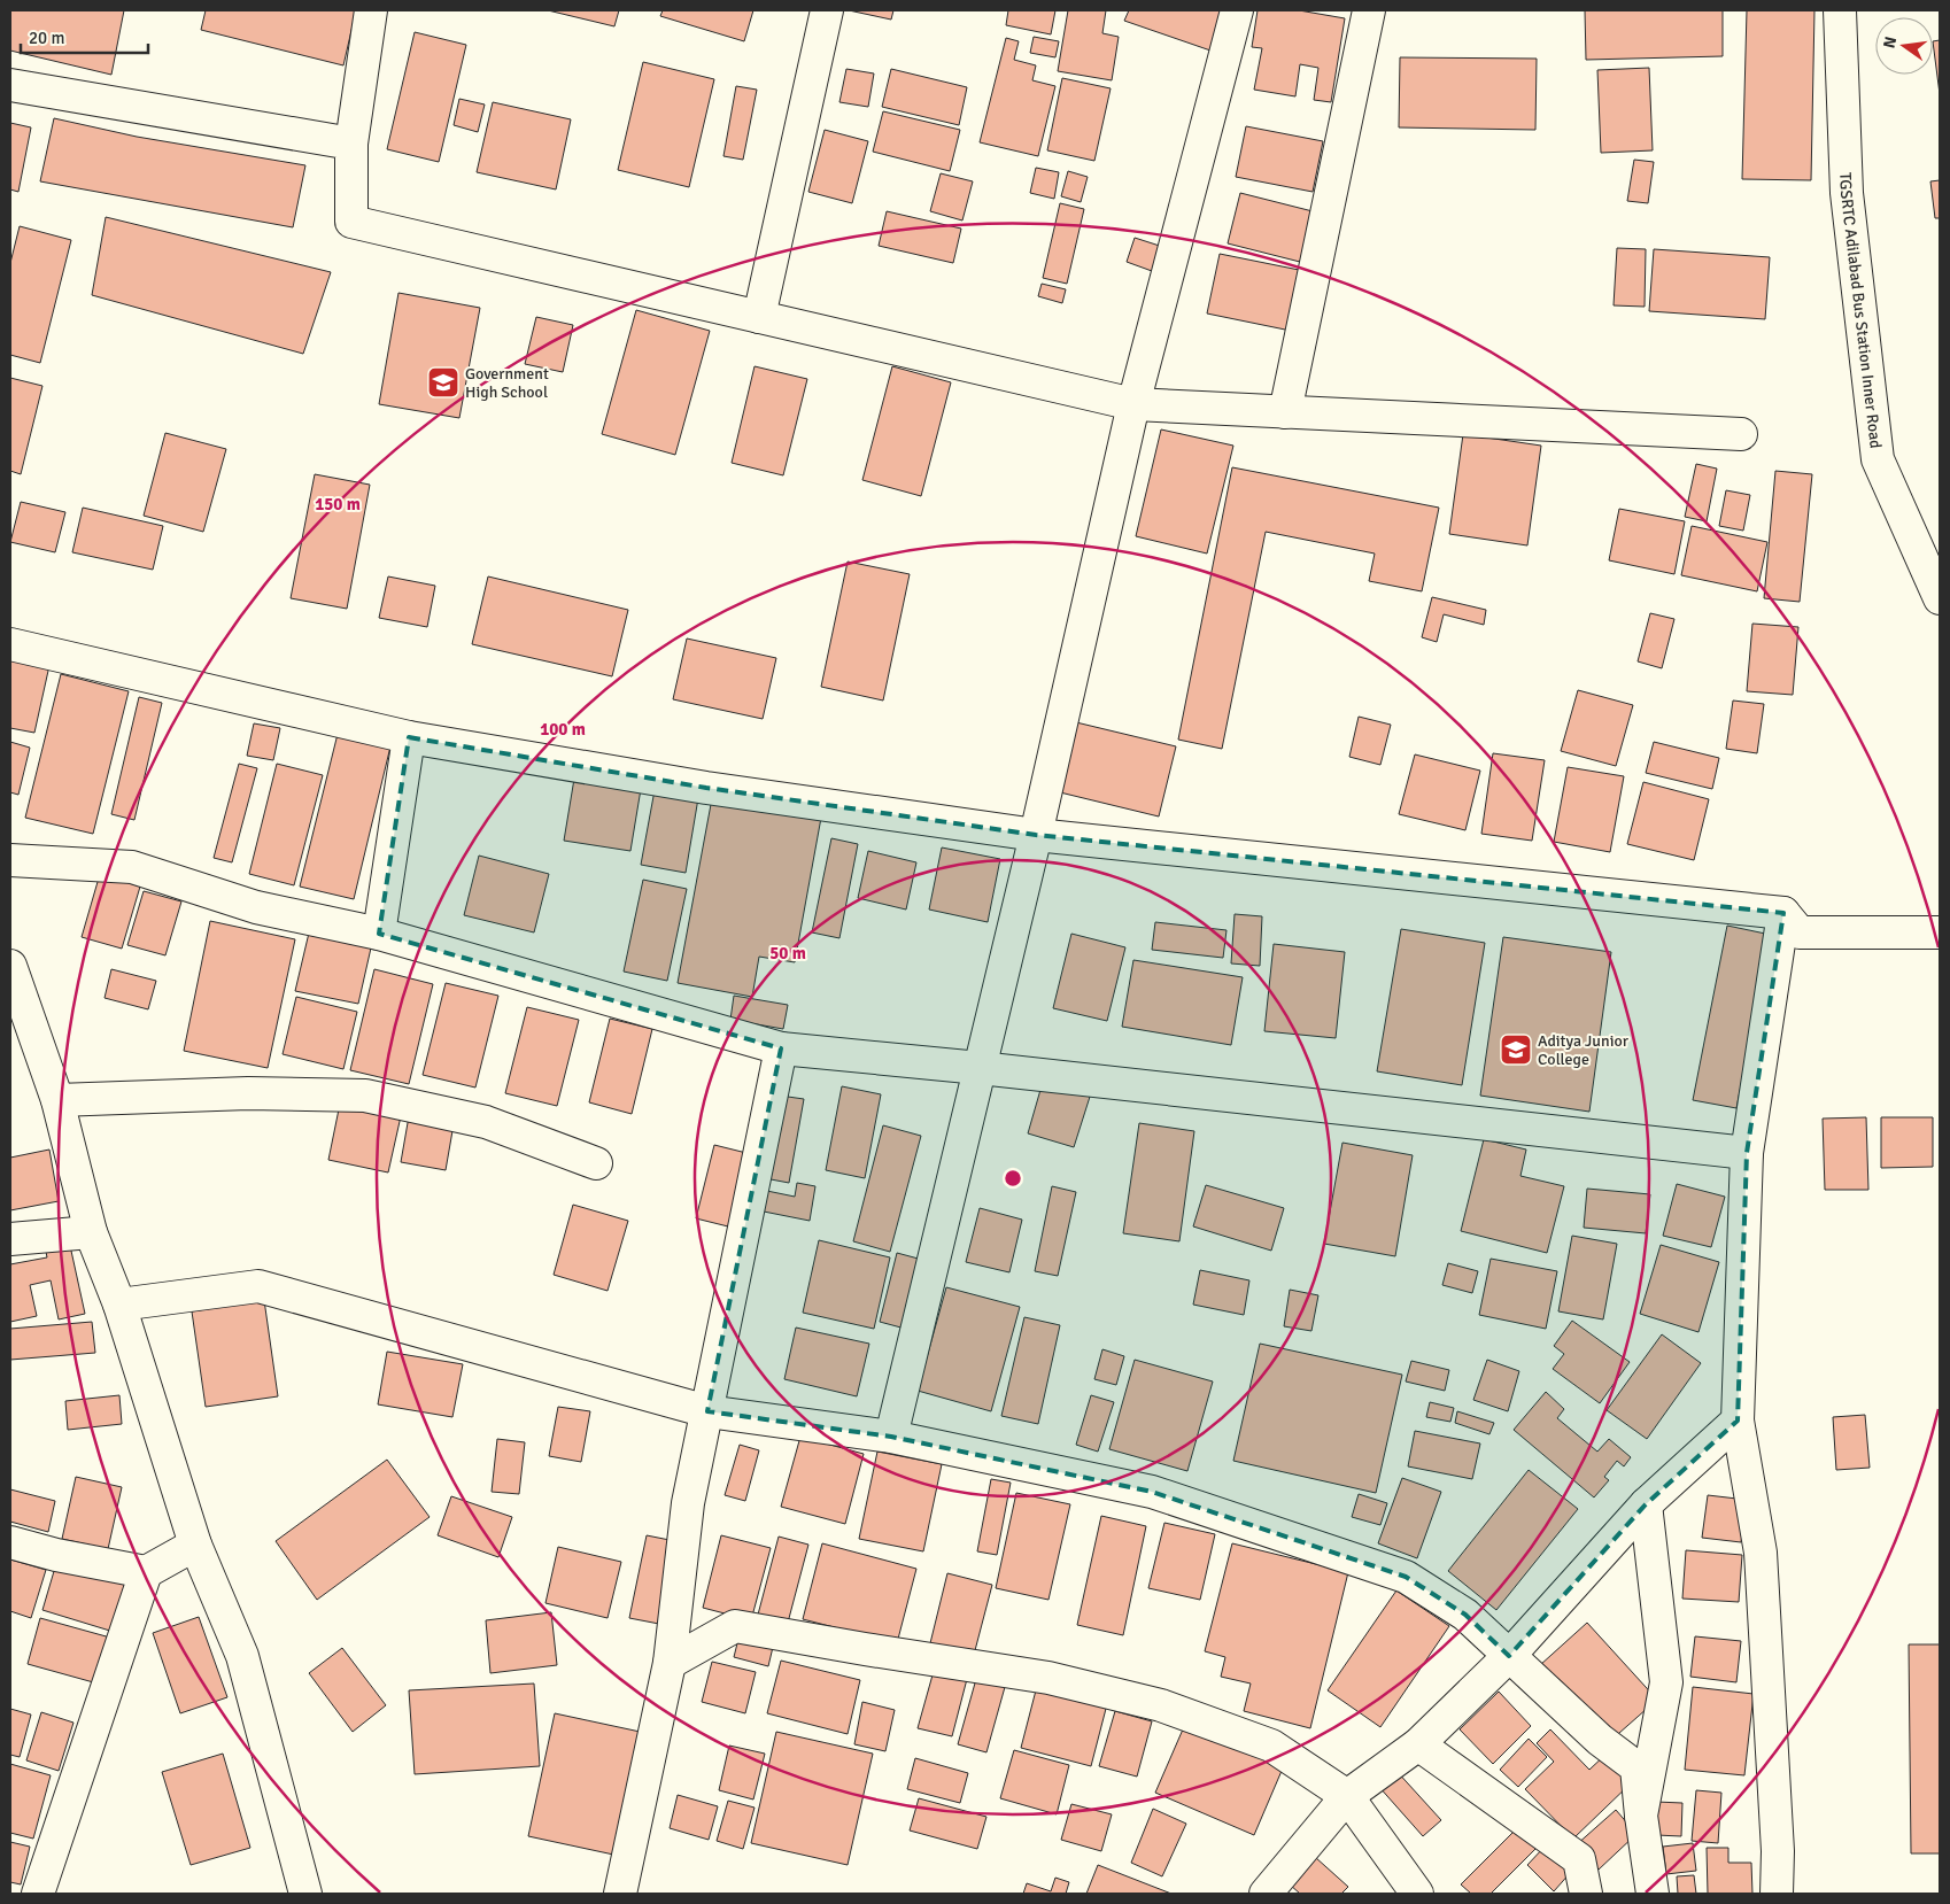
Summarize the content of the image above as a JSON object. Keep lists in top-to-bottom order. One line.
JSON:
{"streets":{"street":["TGSRTC Adilabad Bus Station Inner Road"]},"places":{"school or university":["Government High School","Aditya Junior College"]},"scale_bar":"20 m","north":"left","rings":["150 m","100 m","50 m"]}
